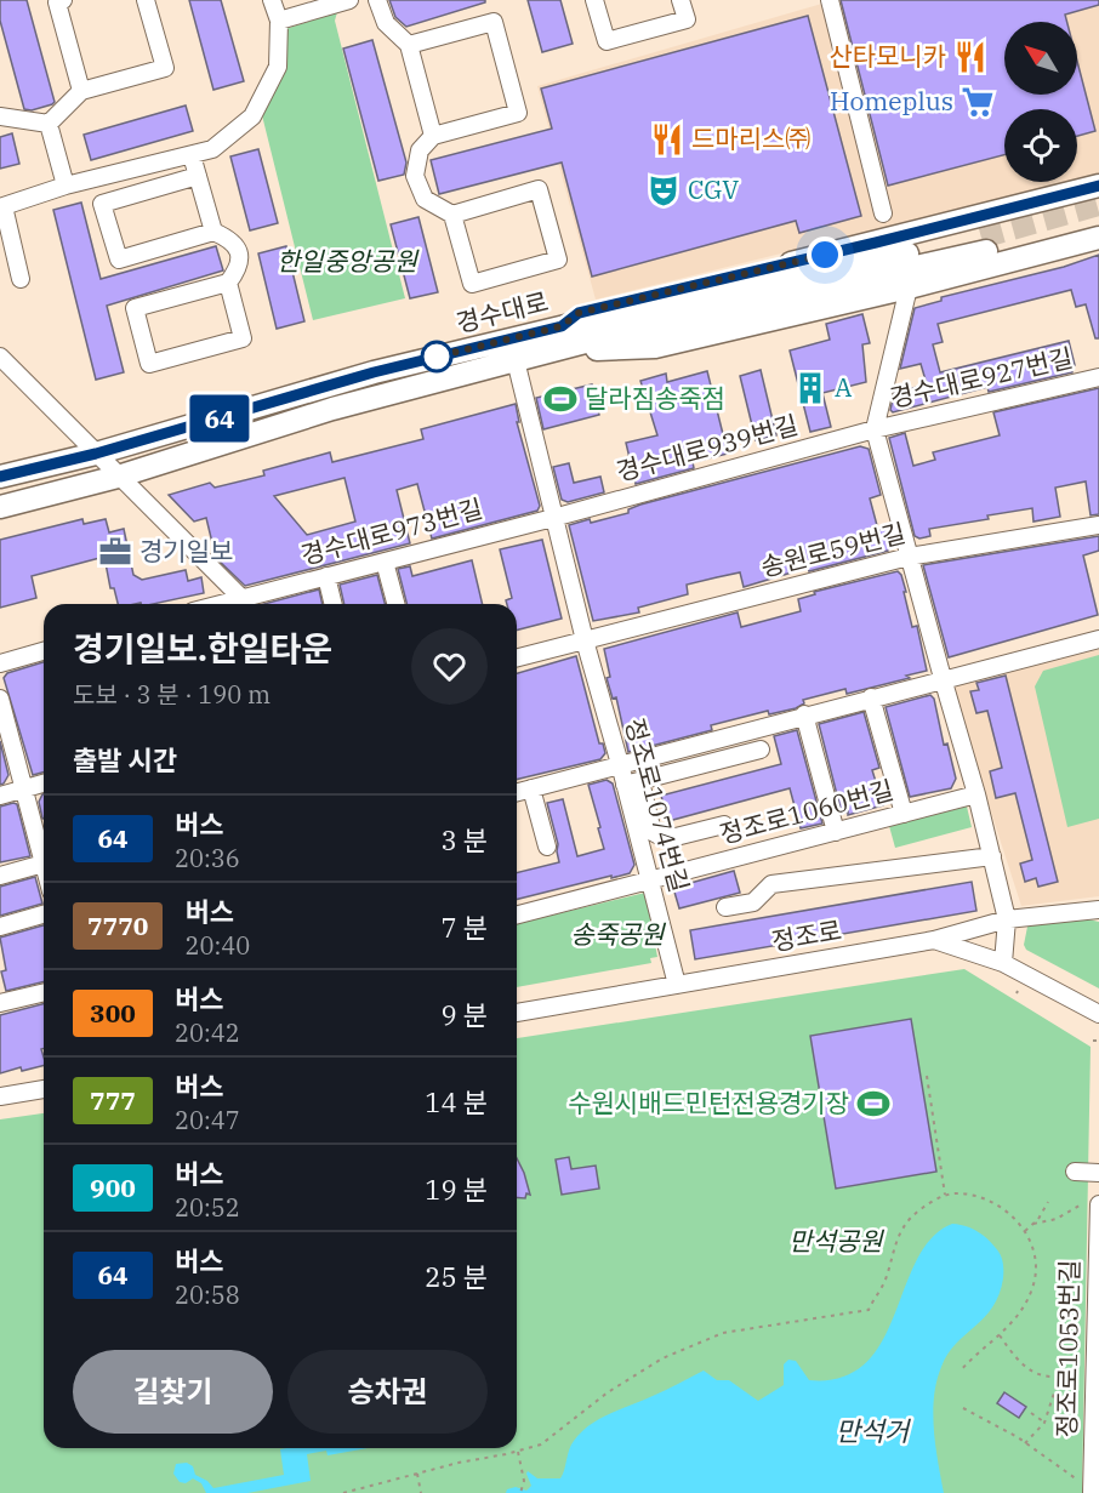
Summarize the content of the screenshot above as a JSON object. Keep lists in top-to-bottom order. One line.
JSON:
{"streets":{"main road":["경수대로"],"street":["경수대로927번길","경수대로939번길","경수대로973번길","송원로59번길","정조로1074번길","정조로1060번길","정조로","정조로1053번길"]},"crossings":[["경수대로","정조로1074번길"],["경수대로927번길","경수대로939번길"],["경수대로939번길","경수대로973번길"],["경수대로939번길","정조로1074번길"],["경수대로973번길","정조로1074번길"],["송원로59번길","정조로1074번길"],["정조로1074번길","정조로1060번길"],["정조로1074번길","정조로"]],"water":["만석거"],"parks":["한일중앙공원","송죽공원","만석공원"],"places":{"restaurant":["산타모니카","드마리스㈜"],"supermarket":["Homeplus"],"theatre":["CGV"],"building":["A"],"sports":["달라짐송죽점","수원시배드민턴전용경기장"],"office":["경기일보"]},"lines":["bus line 64"],"north":"top left","page":{"on_map":"64","heading":[["경기일보.한일타운","도보 · 3 분 · 190 m"],"출발 시간"],"list":[{"mark":"64","name":"버스","note":"20:36","value":"3 분"},{"mark":"7770","name":"버스","note":"20:40","value":"7 분"},{"mark":"300","name":"버스","note":"20:42","value":"9 분"},{"mark":"777","name":"버스","note":"20:47","value":"14 분"},{"mark":"900","name":"버스","note":"20:52","value":"19 분"},{"mark":"64","name":"버스","note":"20:58","value":"25 분"}],"buttons":["길찾기","승차권"]}}
